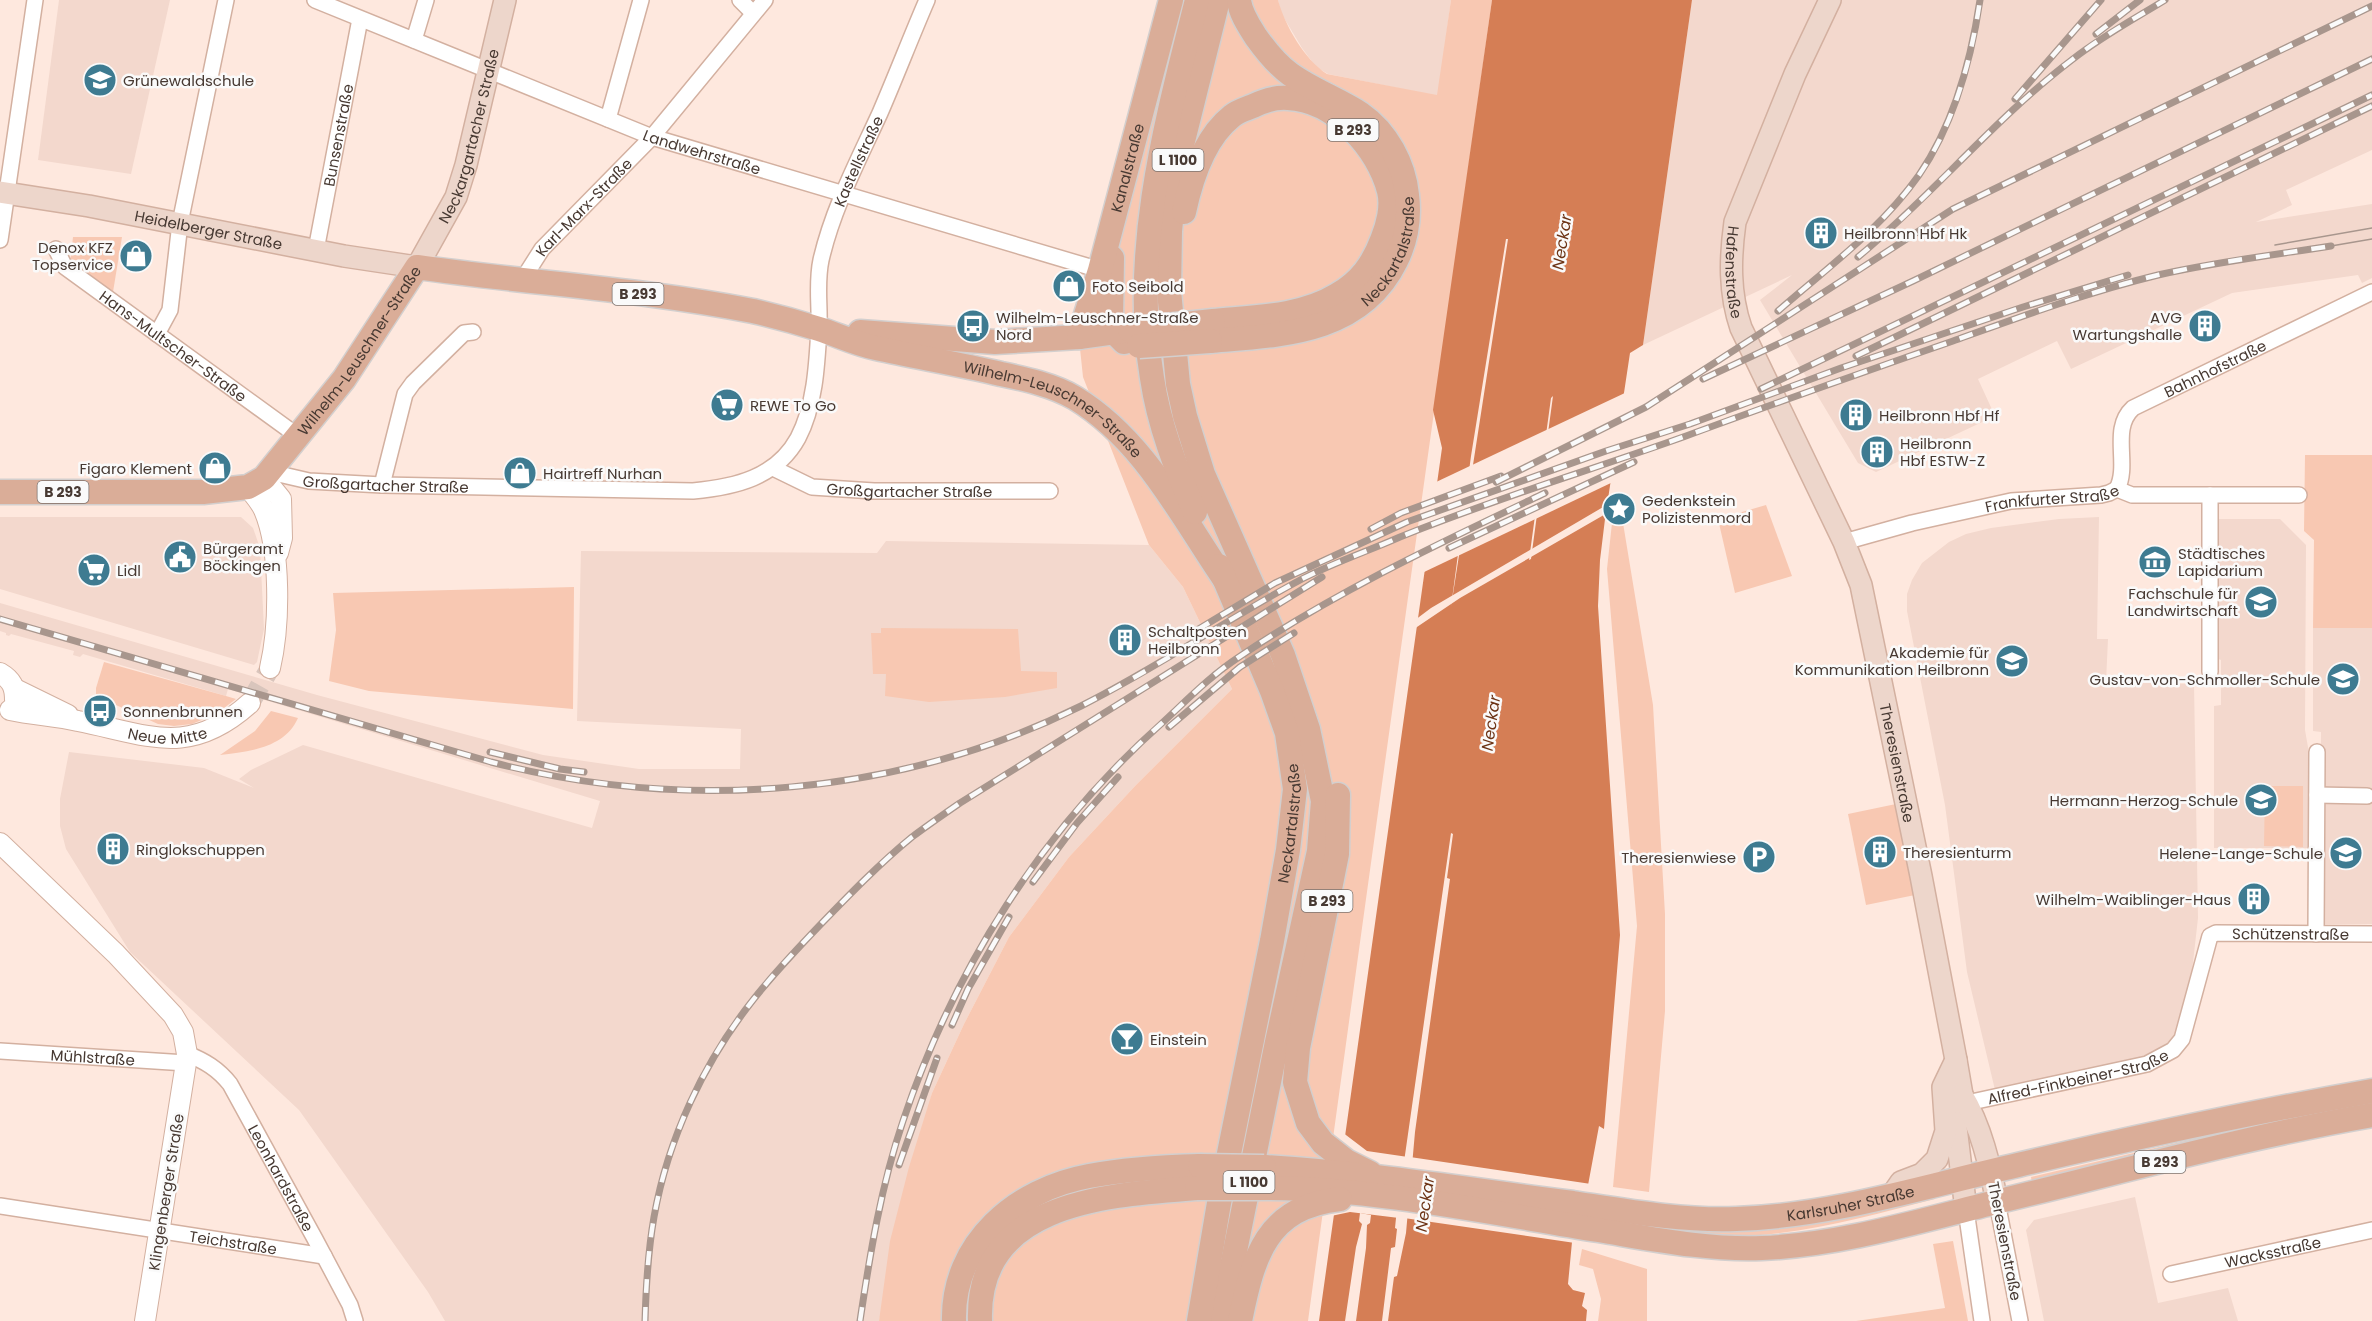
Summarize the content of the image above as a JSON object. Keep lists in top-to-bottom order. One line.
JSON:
{"streets":{"main road":["B 293","Neckargartacher Straße","L 1100","Kanalstraße","Heidelberger Straße","Neckartalstraße","Hafenstraße","Wilhelm-Leuschner-Straße","Großgartacher Straße","Theresienstraße","Karlsruher Straße"],"street":["Bunsenstraße","Landwehrstraße","Kastellstraße","Karl-Marx-Straße","Hans-Multscher-Straße","Bahnhofstraße","Frankfurter Straße","Neue Mitte","Schützenstraße","Mühlstraße","Alfred-Finkbeiner-Straße","Leonhardstraße","Klingenberger Straße","Teichstraße","Wacksstraße"]},"crossings":[["B 293","Neckartalstraße"],["B 293","Theresienstraße"],["B 293","Karlsruher Straße"],["Bunsenstraße","Landwehrstraße"],["Bunsenstraße","Heidelberger Straße"],["Neckargartacher Straße","Landwehrstraße"],["Neckargartacher Straße","Heidelberger Straße"],["Neckargartacher Straße","Wilhelm-Leuschner-Straße"],["Landwehrstraße","Kastellstraße"],["Landwehrstraße","Kanalstraße"],["Landwehrstraße","Karl-Marx-Straße"],["Kastellstraße","Wilhelm-Leuschner-Straße"],["Kastellstraße","Großgartacher Straße"],["Kanalstraße","Wilhelm-Leuschner-Straße"],["Karl-Marx-Straße","Wilhelm-Leuschner-Straße"],["Heidelberger Straße","Wilhelm-Leuschner-Straße"],["Neckartalstraße","Wilhelm-Leuschner-Straße"],["Neckartalstraße","Karlsruher Straße"],["Hafenstraße","Frankfurter Straße"],["Hafenstraße","Theresienstraße"],["Hans-Multscher-Straße","Wilhelm-Leuschner-Straße"],["Wilhelm-Leuschner-Straße","Großgartacher Straße"],["Bahnhofstraße","Frankfurter Straße"],["Frankfurter Straße","Theresienstraße"],["Theresienstraße","Alfred-Finkbeiner-Straße"],["Theresienstraße","Karlsruher Straße"],["Schützenstraße","Alfred-Finkbeiner-Straße"],["Mühlstraße","Leonhardstraße"],["Mühlstraße","Klingenberger Straße"],["Leonhardstraße","Klingenberger Straße"],["Leonhardstraße","Teichstraße"],["Klingenberger Straße","Teichstraße"]],"water":["Neckar"],"places":{"school or university":["Grünewaldschule","Fachschule für Landwirtschaft","Akademie für Kommunikation Heilbronn","Gustav-von-Schmoller-Schule","Hermann-Herzog-Schule","Helene-Lange-Schule"],"building":["Heilbronn Hbf Hk","AVG Wartungshalle","Heilbronn Hbf Hf","Heilbronn Hbf ESTW-Z","Schaltposten Heilbronn","Ringlokschuppen","Theresienturm","Wilhelm-Waiblinger-Haus"],"shop":["Denox KFZ Topservice","Foto Seibold","Figaro Klement","Hairtreff Nurhan"],"bus stop":["Wilhelm-Leuschner-Straße Nord","Sonnenbrunnen"],"supermarket":["REWE To Go","Lidl"],"place":["Gedenkstein Polizistenmord"],"public building":["Bürgeramt Böckingen"],"museum":["Städtisches Lapidarium"],"parking":["Theresienwiese"],"bar":["Einstein"]}}
